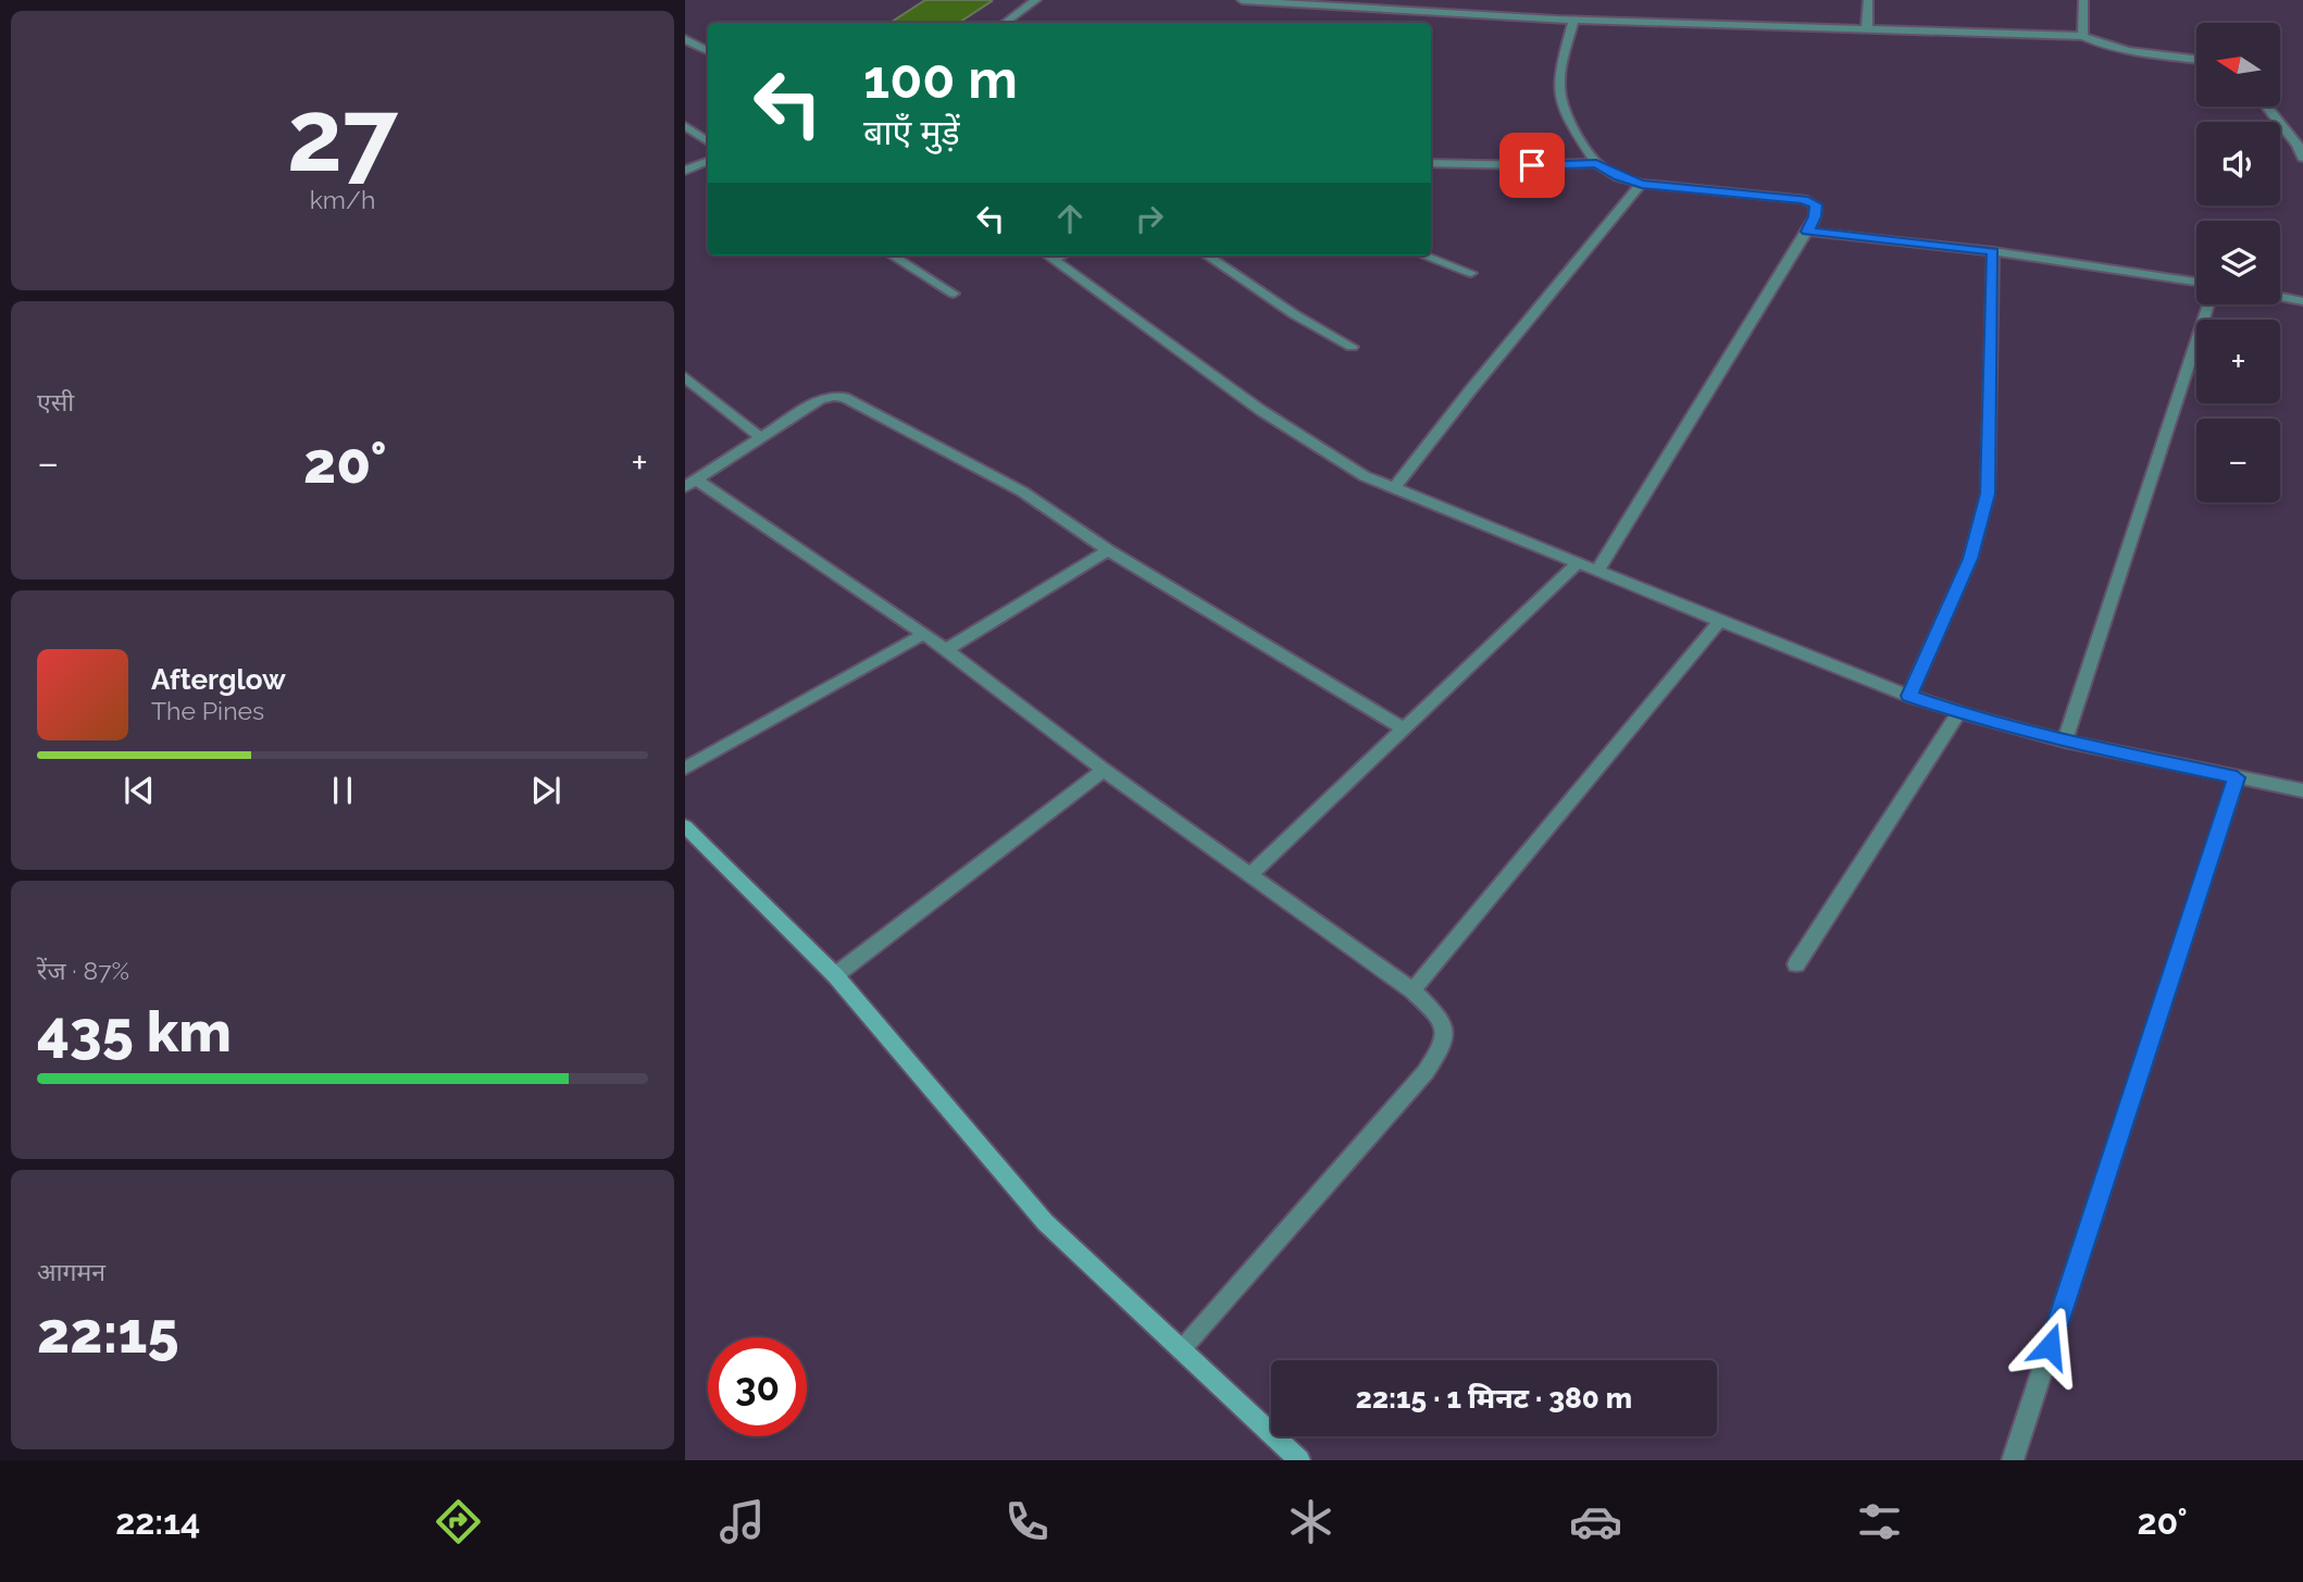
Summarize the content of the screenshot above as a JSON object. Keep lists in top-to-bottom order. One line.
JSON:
{"north":"left","page":{"tile":[["27","km/h"],"एसी",["रेंज · 87%","435 km"],["आगमन","22:15"]],"map_buttons":["+","−"],"turn":["100 m","बाएँ मुड़ें"],"heat":["−","20°","+"],"song":["Afterglow","The Pines"],"limit":"30","trip":"22:15 · 1 मिनट · 380 m","tabs":["22:14","20°"]}}
